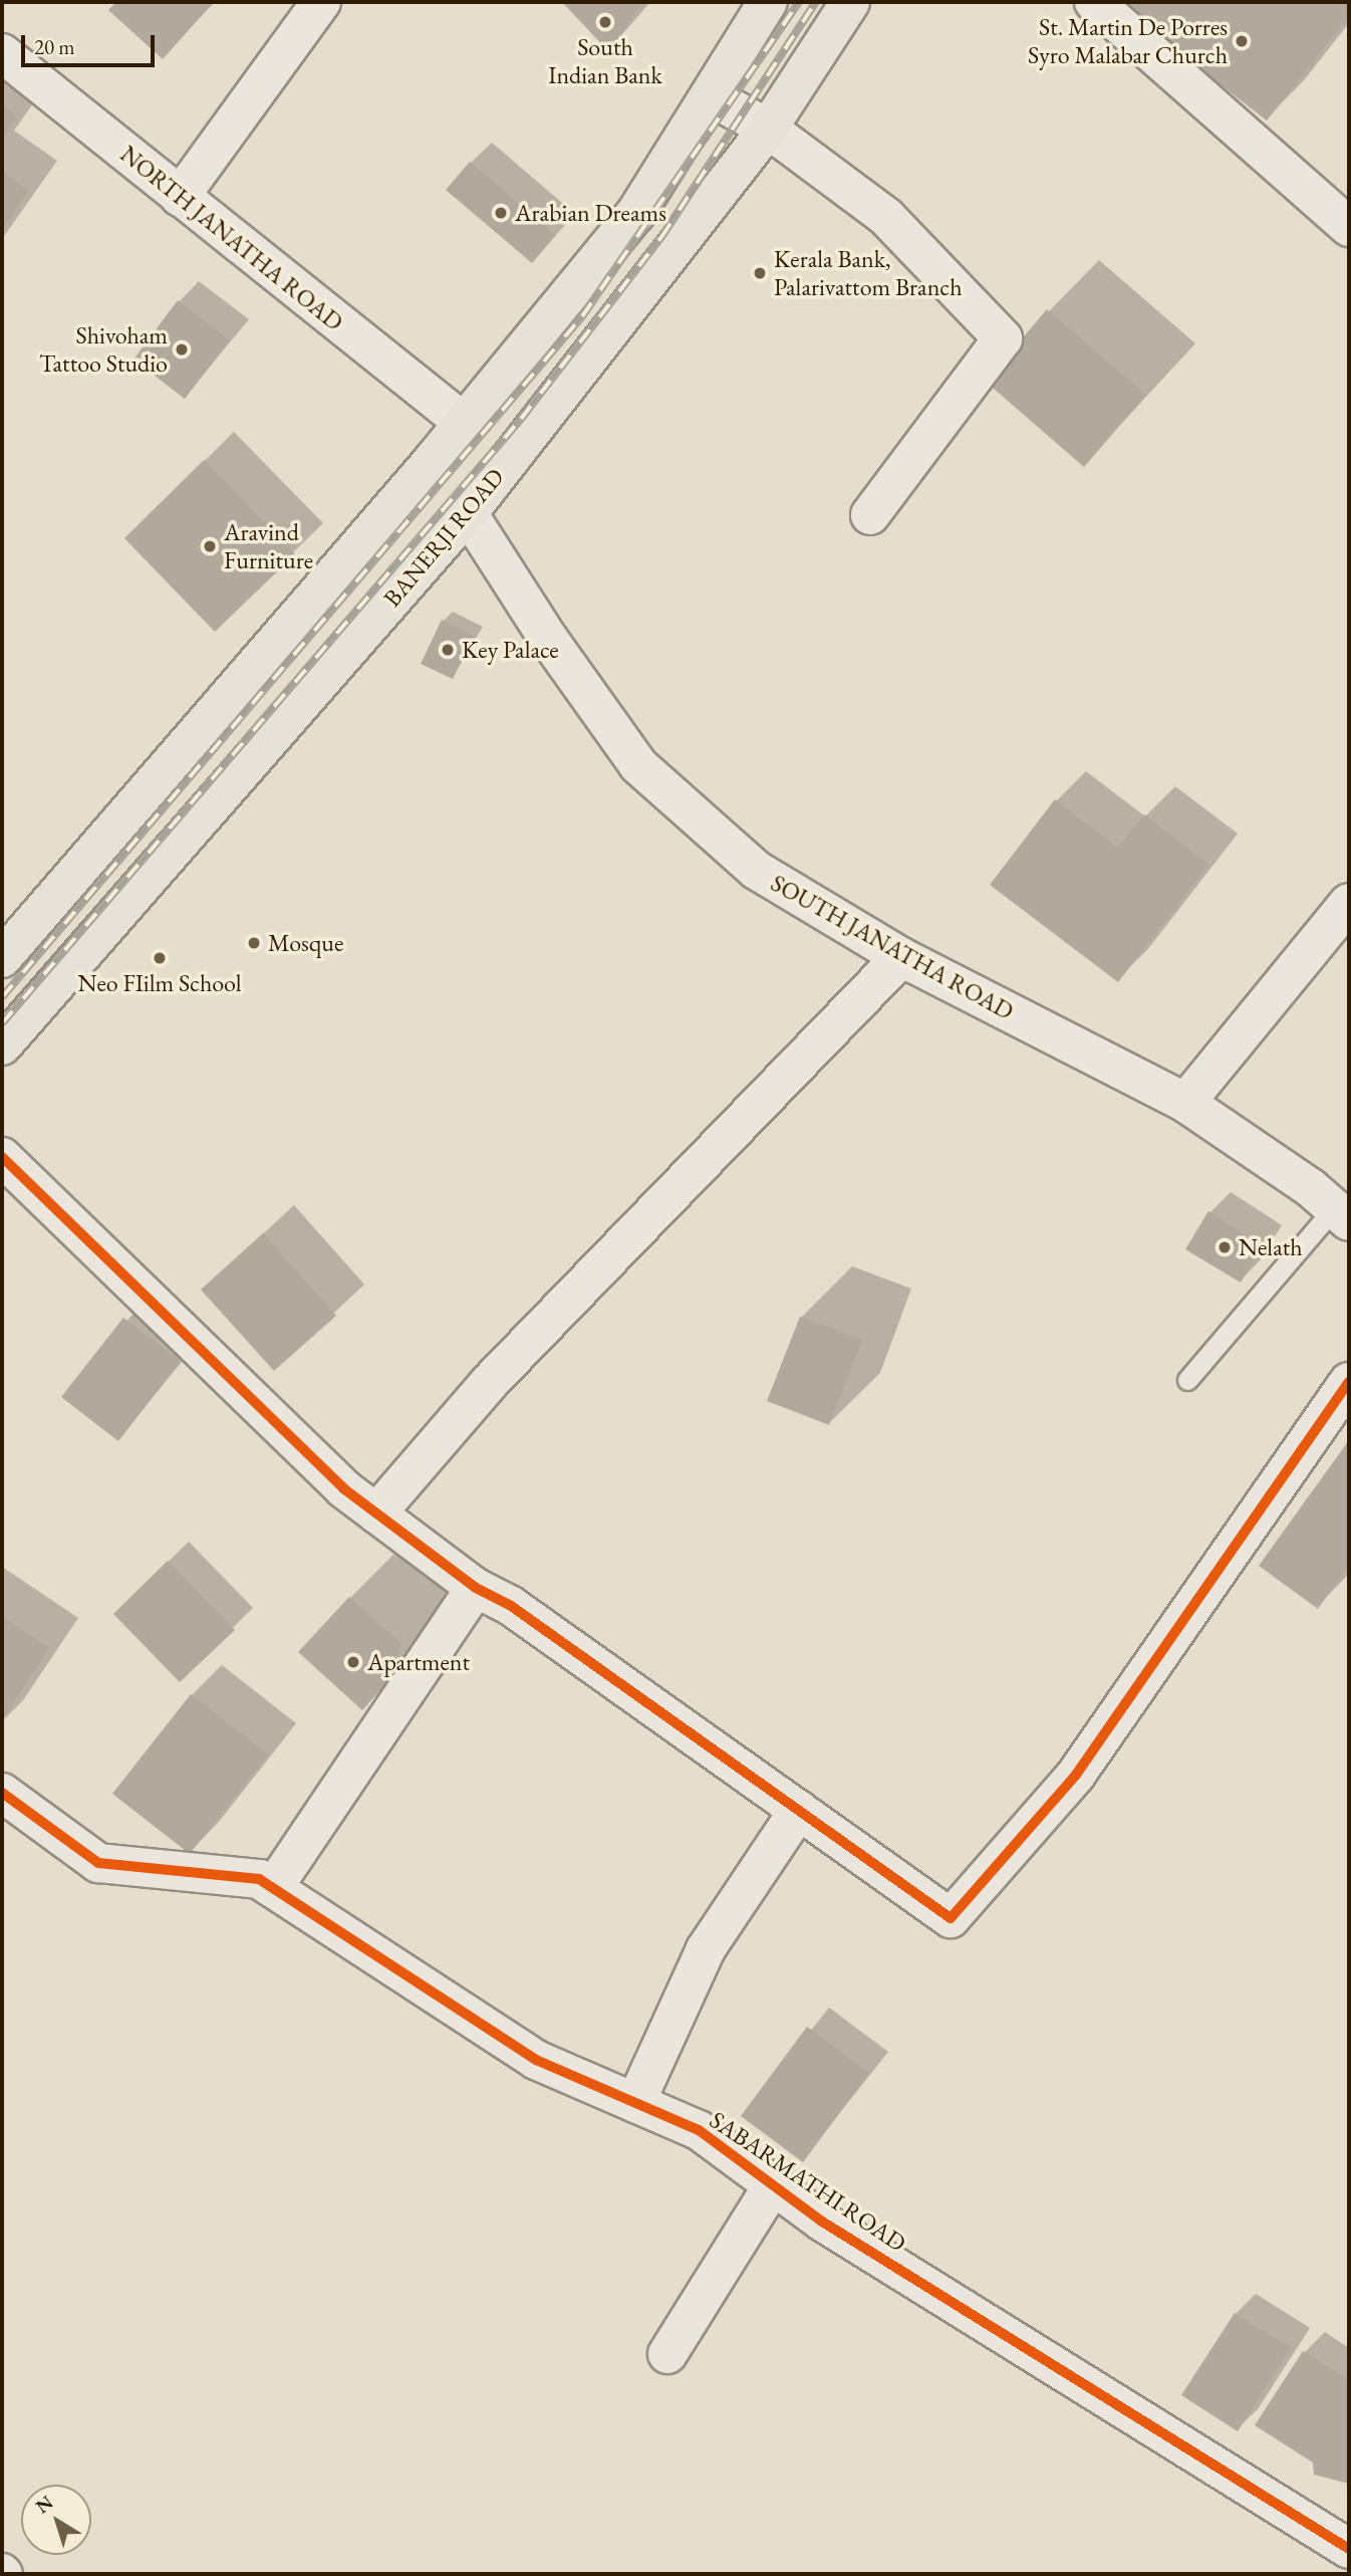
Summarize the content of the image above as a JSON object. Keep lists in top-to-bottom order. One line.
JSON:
{"streets":{"main road":["BANERJI ROAD"],"street":["NORTH JANATHA ROAD","SOUTH JANATHA ROAD","SABARMATHI ROAD"]},"crossings":[["BANERJI ROAD","SOUTH JANATHA ROAD"]],"places":["South Indian Bank","St. Martin De Porres Syro Malabar Church","Arabian Dreams","Kerala Bank, Palarivattom Branch","Shivoham Tattoo Studio","Aravind Furniture","Key Palace","Mosque","Neo FIilm School","Nelath","Apartment"],"scale_bar":"20 m","north":"top left"}
